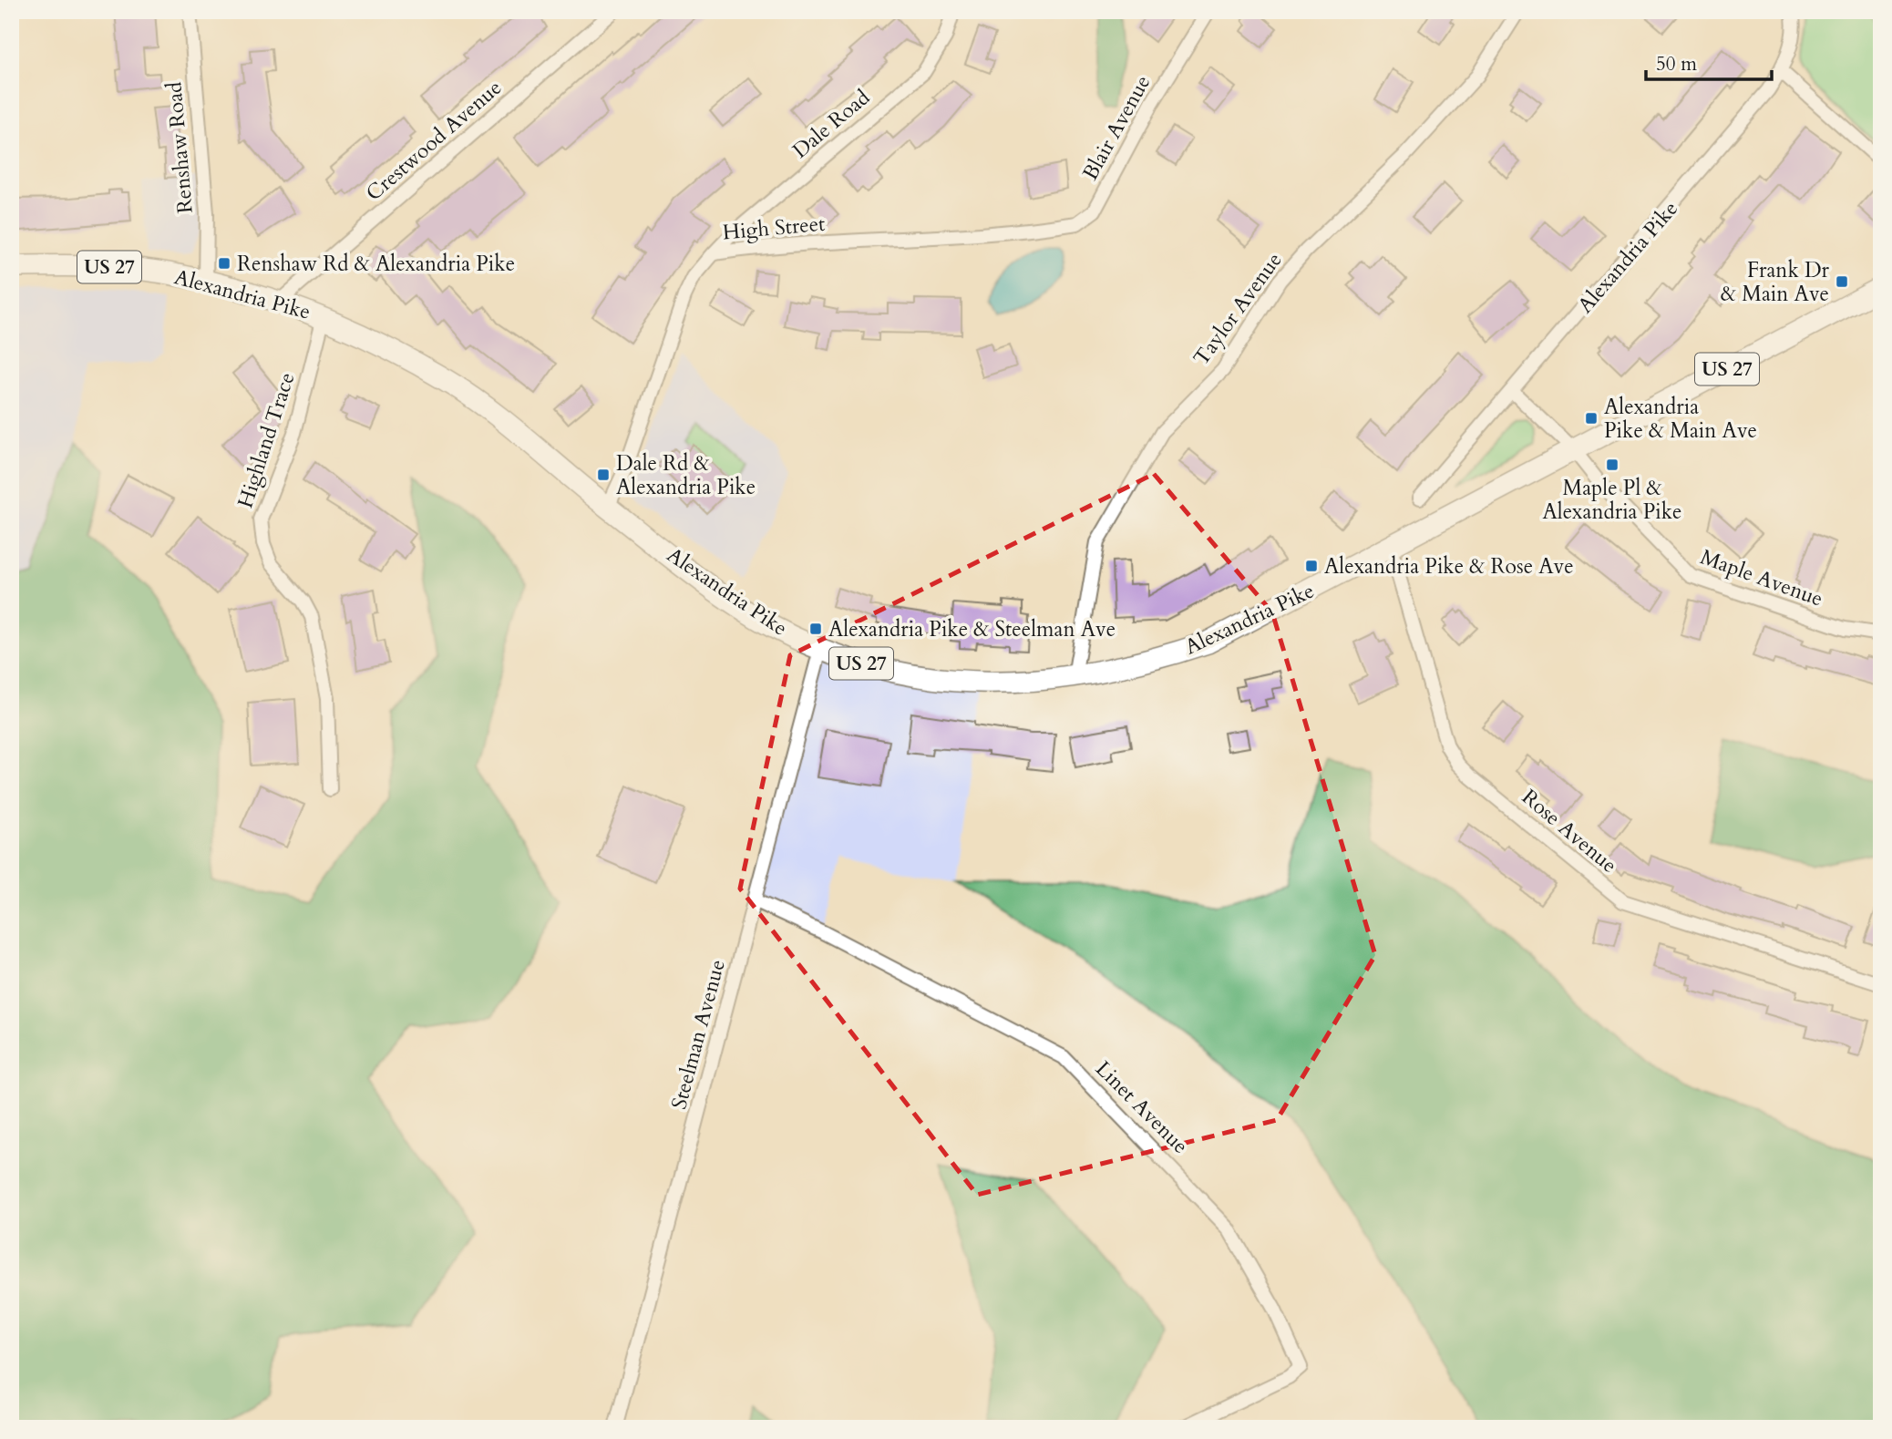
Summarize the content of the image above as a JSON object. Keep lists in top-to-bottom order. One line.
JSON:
{"streets":{"main road":["Alexandria Pike","US 27"],"street":["Dale Road","Blair Avenue","Crestwood Avenue","Renshaw Road","High Street","Taylor Avenue","Highland Trace","Maple Avenue","Rose Avenue","Steelman Avenue","Linet Avenue"]},"crossings":[["Dale Road","High Street"],["Blair Avenue","High Street"],["Crestwood Avenue","Alexandria Pike"],["Renshaw Road","Alexandria Pike"],["High Street","Alexandria Pike"],["Alexandria Pike","Taylor Avenue"],["Alexandria Pike","Highland Trace"],["Alexandria Pike","Maple Avenue"],["Alexandria Pike","Rose Avenue"],["Alexandria Pike","Steelman Avenue"],["Steelman Avenue","Linet Avenue"]],"places":{"transit":["Renshaw Rd & Alexandria Pike","Frank Dr & Main Ave","Alexandria Pike & Main Ave","Maple Pl & Alexandria Pike","Dale Rd & Alexandria Pike","Alexandria Pike & Rose Ave","Alexandria Pike & Steelman Ave"]},"scale_bar":"50 m"}
